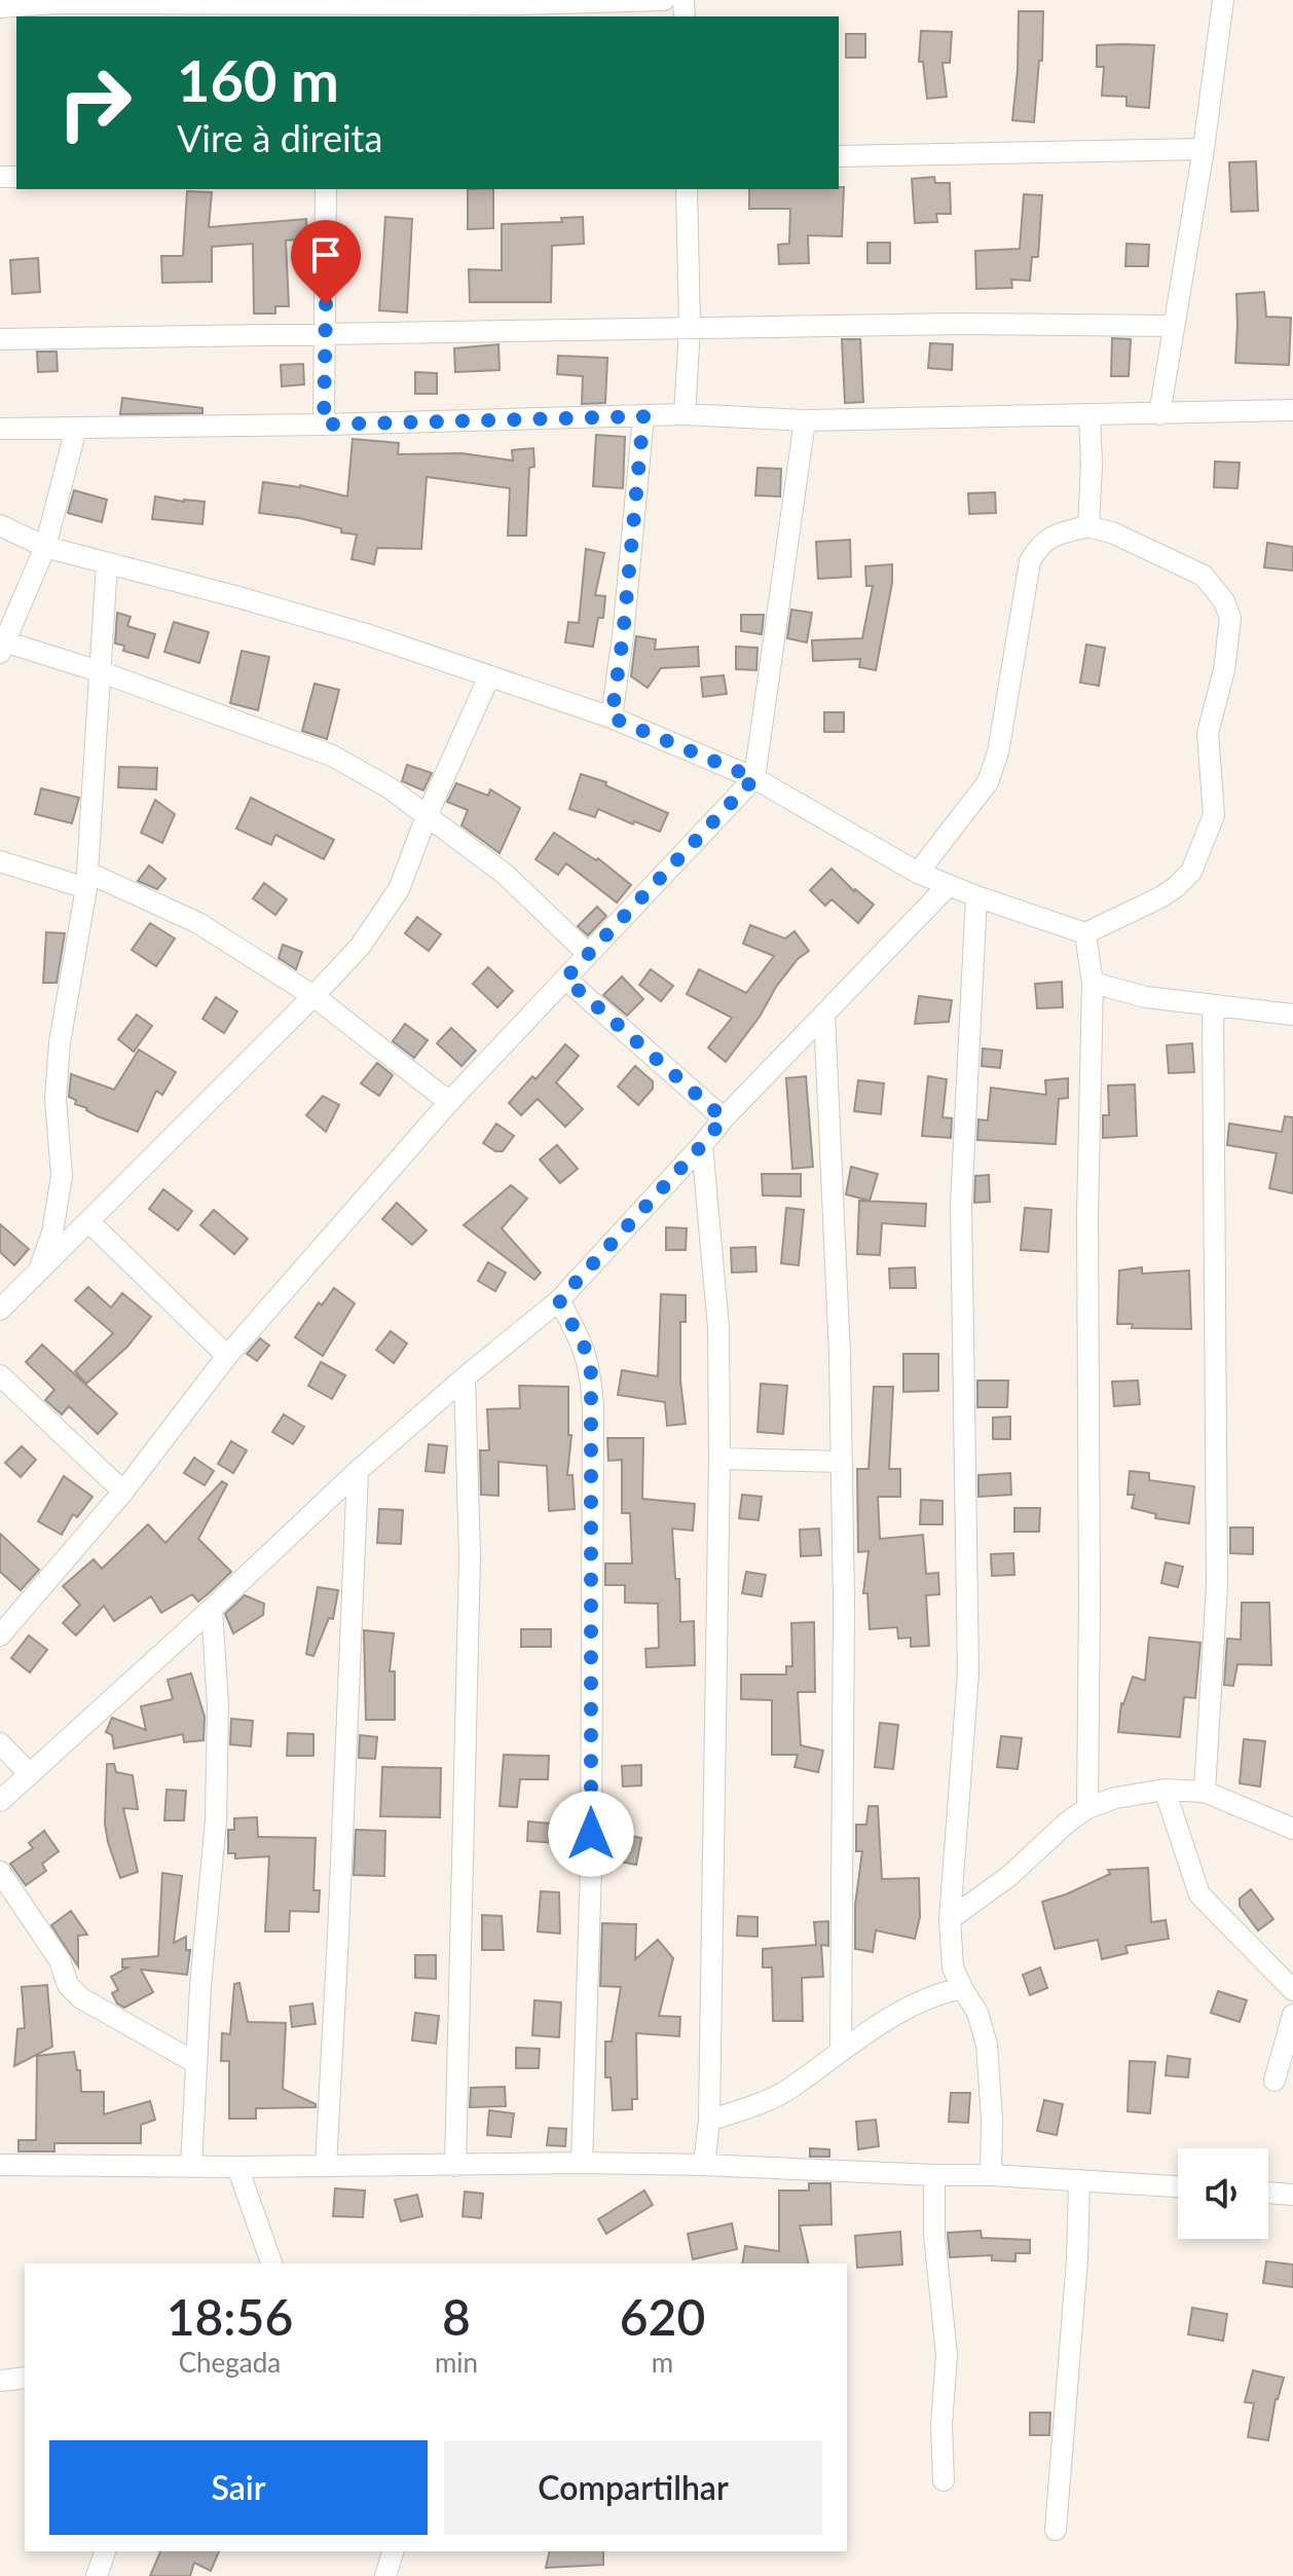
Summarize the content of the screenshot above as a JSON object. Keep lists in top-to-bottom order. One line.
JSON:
{"page":{"turn":["160 m","Vire à direita"],"eta":["18:56","Chegada","8","min","620","m"],"buttons":["Sair","Compartilhar"]}}
